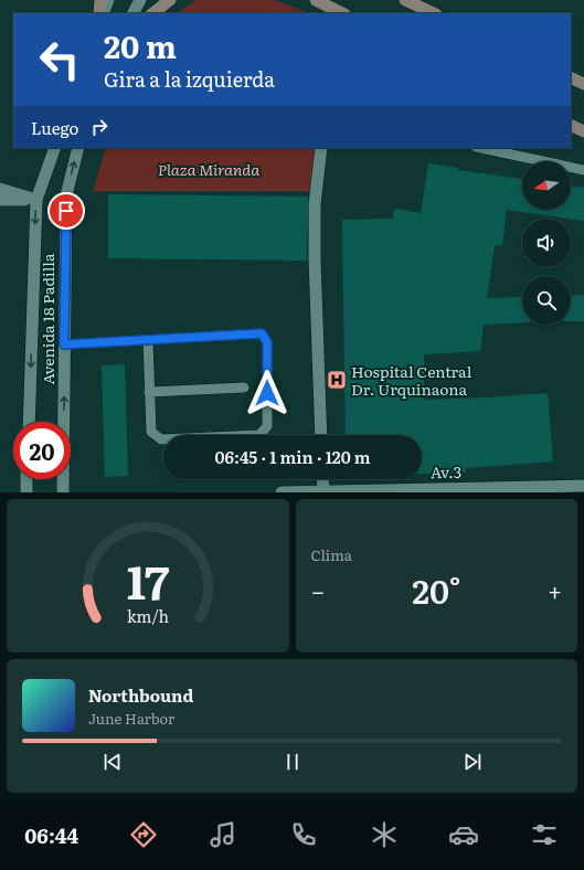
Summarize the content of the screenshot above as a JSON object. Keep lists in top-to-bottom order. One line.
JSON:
{"streets":{"street":["Avenida 18 Padilla","Av.3"]},"parks":["Plaza Miranda"],"places":{"hospital":["Hospital Central Dr. Urquinaona"]},"north":"left","page":{"turn":["20 m","Gira a la izquierda"],"then":"Luego","limit":"20","trip":"06:45 · 1 min · 120 m","tile":"Clima","heat":["−","20°","+"],"song":["Northbound","June Harbor"],"tabs":"06:44","gauge":["17","km/h"]}}
